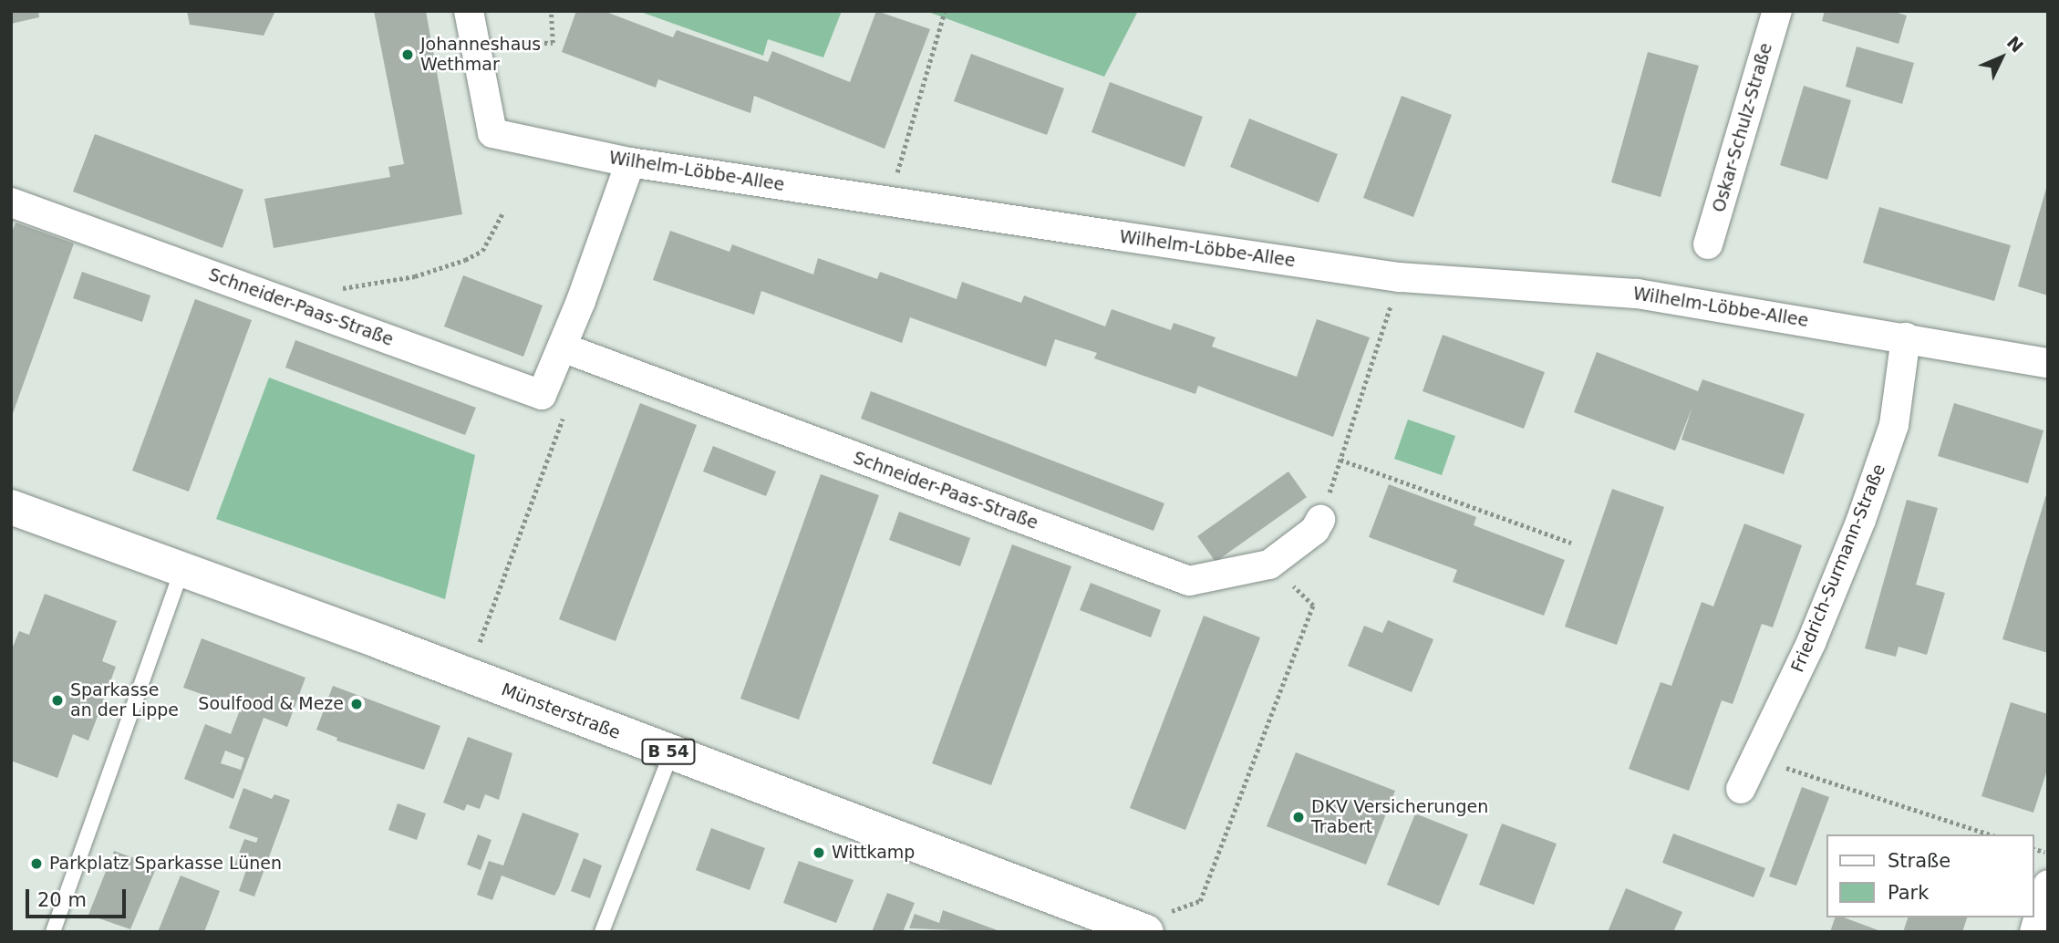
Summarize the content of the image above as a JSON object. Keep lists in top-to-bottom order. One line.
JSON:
{"streets":{"main road":["Münsterstraße","B 54"],"street":["Oskar-Schulz-Straße","Wilhelm-Löbbe-Allee","Schneider-Paas-Straße","Friedrich-Surmann-Straße"]},"crossings":[["Wilhelm-Löbbe-Allee","Friedrich-Surmann-Straße"]],"places":["Johanneshaus Wethmar","Sparkasse an der Lippe","Soulfood & Meze","DKV Versicherungen Trabert","Wittkamp","Parkplatz Sparkasse Lünen"],"legend":["Straße","Park"],"scale_bar":"20 m","north":"top right"}
